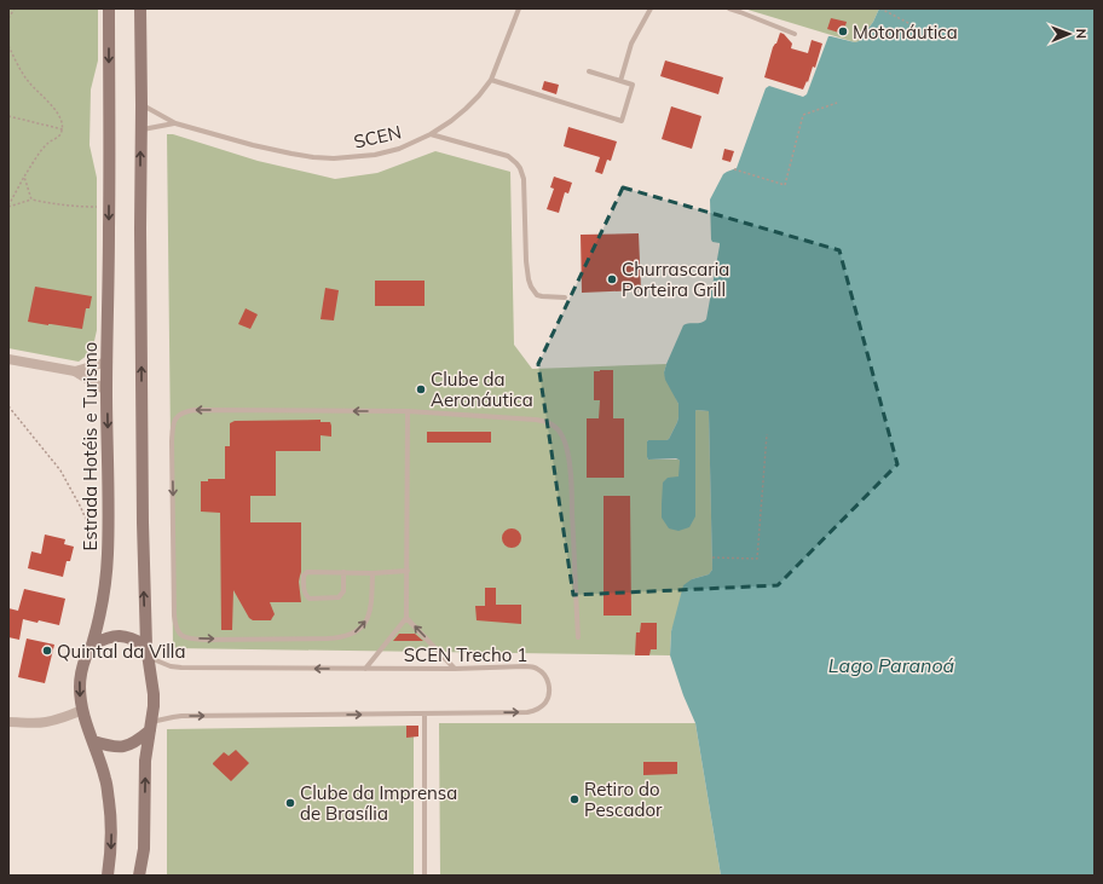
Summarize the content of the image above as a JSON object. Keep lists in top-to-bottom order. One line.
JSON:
{"streets":{"main road":["Estrada Hotéis e Turismo"],"lane":["SCEN","SCEN Trecho 1"]},"crossings":[["Estrada Hotéis e Turismo","SCEN Trecho 1"]],"water":["Lago Paranoá"],"places":["Motonáutica","Churrascaria Porteira Grill","Clube da Aeronáutica","Quintal da Villa","Retiro do Pescador","Clube da Imprensa de Brasília"],"north":"right"}
